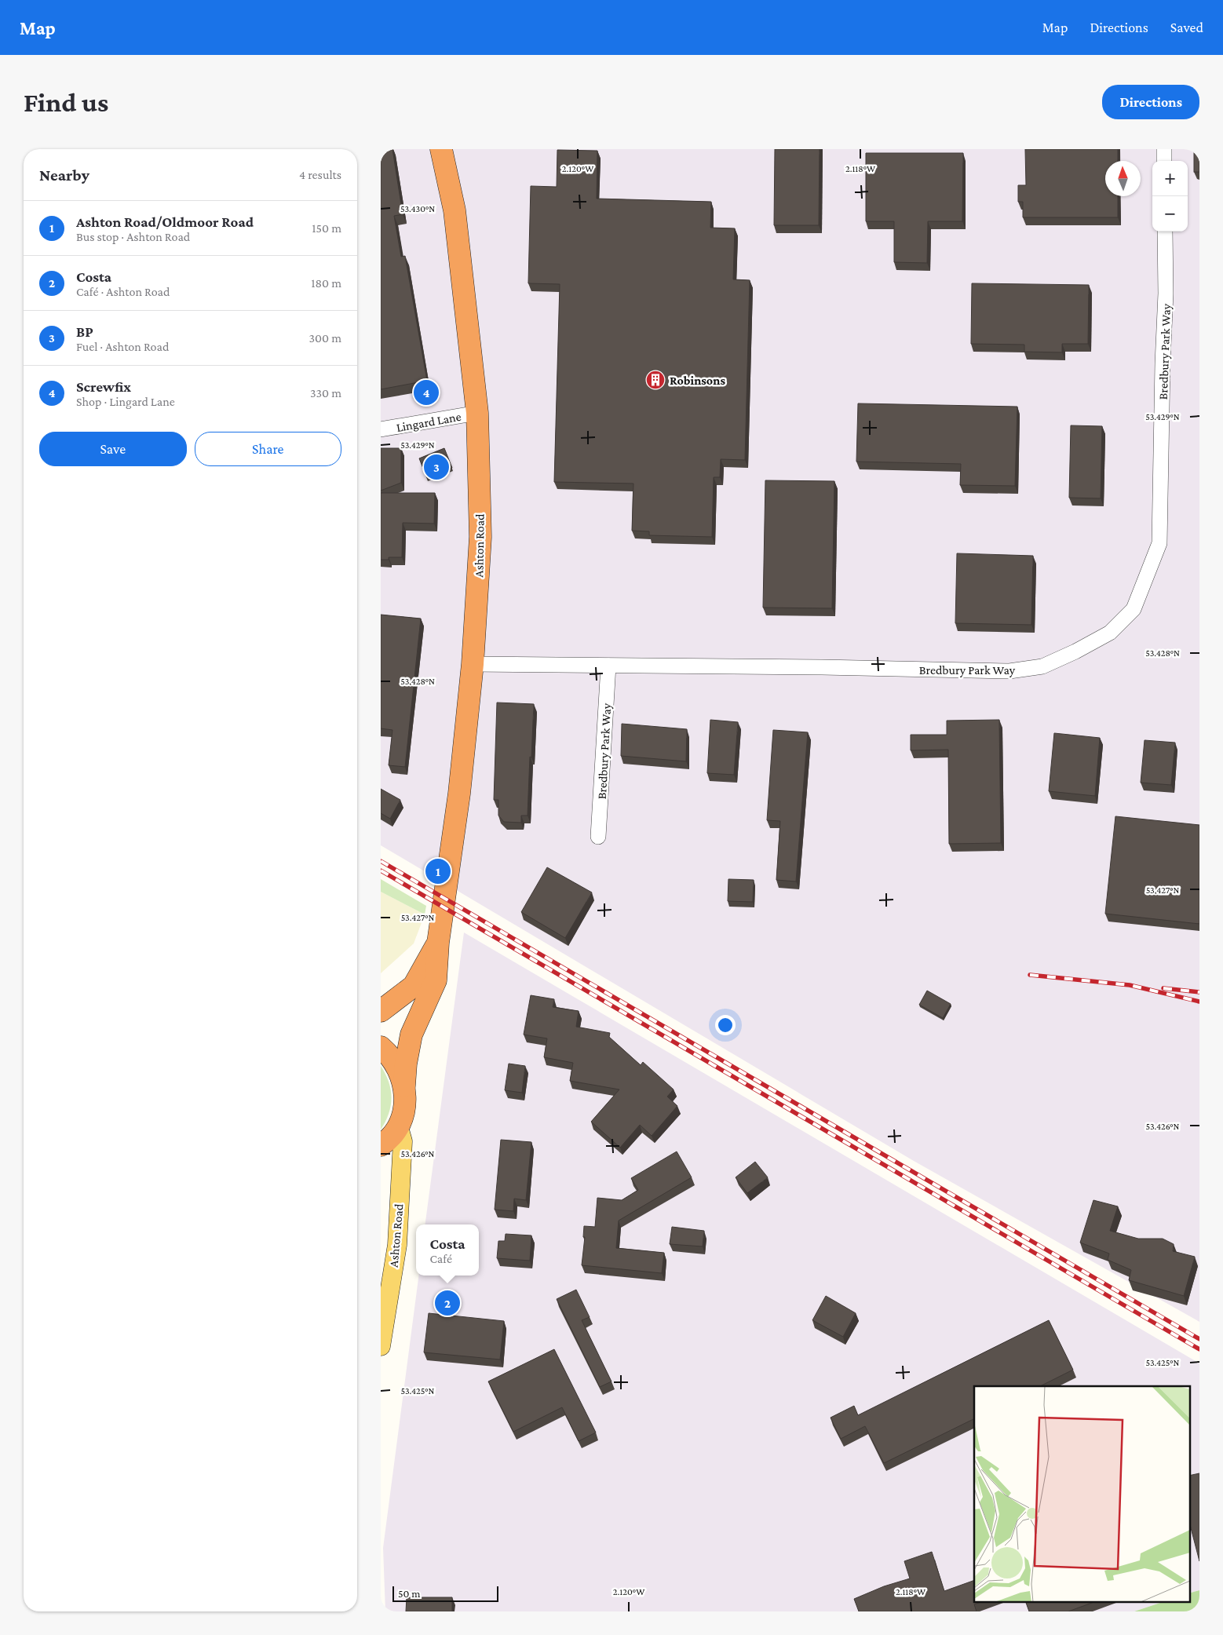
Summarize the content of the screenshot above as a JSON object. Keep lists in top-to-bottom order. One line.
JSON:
{"streets":{"highway":["Ashton Road"],"street":["Bredbury Park Way","Lingard Lane"]},"crossings":[["Bredbury Park Way","Ashton Road"],["Lingard Lane","Ashton Road"]],"places":{"building":["Robinsons"]},"scale_bar":"50 m","north":"top","page":{"header":"Map","nav":["Map","Directions","Saved"],"buttons":["Directions",["Save","Share"]],"title":"Find us","heading":["Nearby","4 results"],"map_buttons":["+","−"],"list":[{"mark":"1","name":"Ashton Road/Oldmoor Road","note":"Bus stop · Ashton Road","value":"150 m"},{"mark":"2","name":"Costa","note":"Café · Ashton Road","value":"180 m"},{"mark":"3","name":"BP","note":"Fuel · Ashton Road","value":"300 m"},{"mark":"4","name":"Screwfix","note":"Shop · Lingard Lane","value":"330 m"}],"pins":["4","3","1","2"],"popup":["Costa","Café"],"scale":"50 m"},"coordinates":["2.120°W","2.118°W","53.430°N","53.429°N","53.428°N","53.427°N","53.426°N","53.425°N"]}
